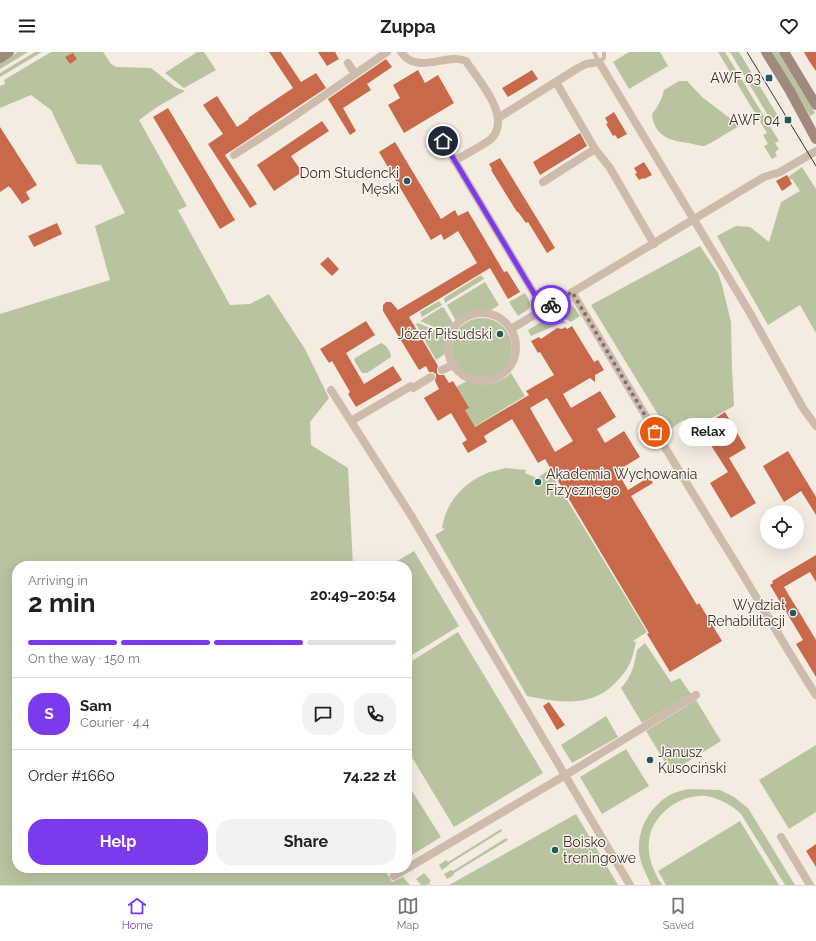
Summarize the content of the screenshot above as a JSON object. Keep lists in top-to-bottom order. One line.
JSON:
{"places":{"transit":["AWF 03","AWF 04"],"other":["Dom Studencki Męski","Józef Piłsudski","Relax","Akademia Wychowania Fizycznego","Wydział Rehabilitacji","Janusz Kusociński","Boisko treningowe"]},"page":{"header":"Zuppa","bubble":"Relax","heading":["2 min","Arriving in","20:49–20:54"],"panel":["Sam","Courier · 4.4","Order #1660","74.22 zł"],"bar":"On the way · 150 m","round":"S","buttons":["Help","Share"],"tabs":["Home","Map","Saved"]}}
